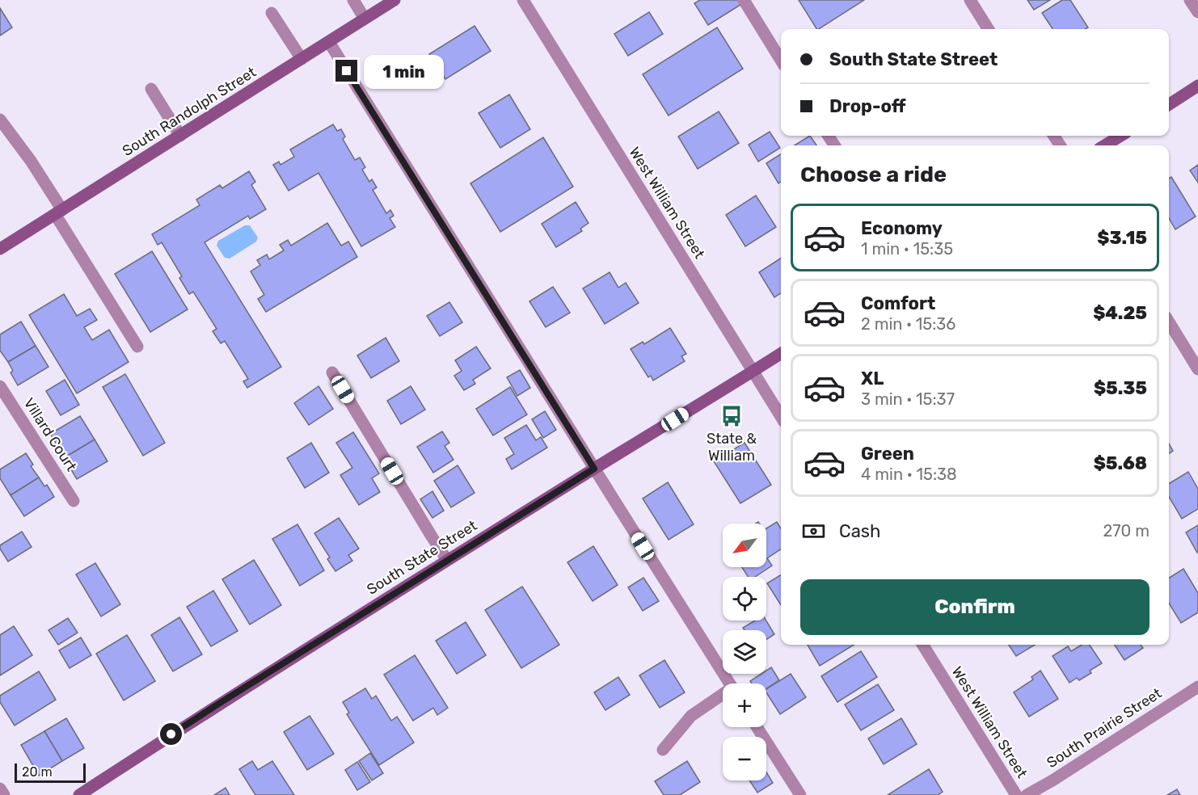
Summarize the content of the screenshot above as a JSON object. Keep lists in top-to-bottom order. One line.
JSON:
{"streets":{"main road":["South Randolph Street","South State Street"],"street":["West William Street","Villard Court","South Prairie Street"]},"crossings":[["West William Street","South State Street"]],"places":{"bus stop":["State & William"]},"scale_bar":"20 m","north":"bottom left","page":{"banner":["South State Street","Drop-off"],"bubble":"1 min","heading":"Choose a ride","list":[{"name":"Economy","note":"1 min · 15:35","value":"$3.15"},{"name":"Comfort","note":"2 min · 15:36","value":"$4.25"},{"name":"XL","note":"3 min · 15:37","value":"$5.35"},{"name":"Green","note":"4 min · 15:38","value":"$5.68"}],"pay":["Cash","270 m"],"map_buttons":["+","−"],"buttons":"Confirm","scale":"20 m"}}
